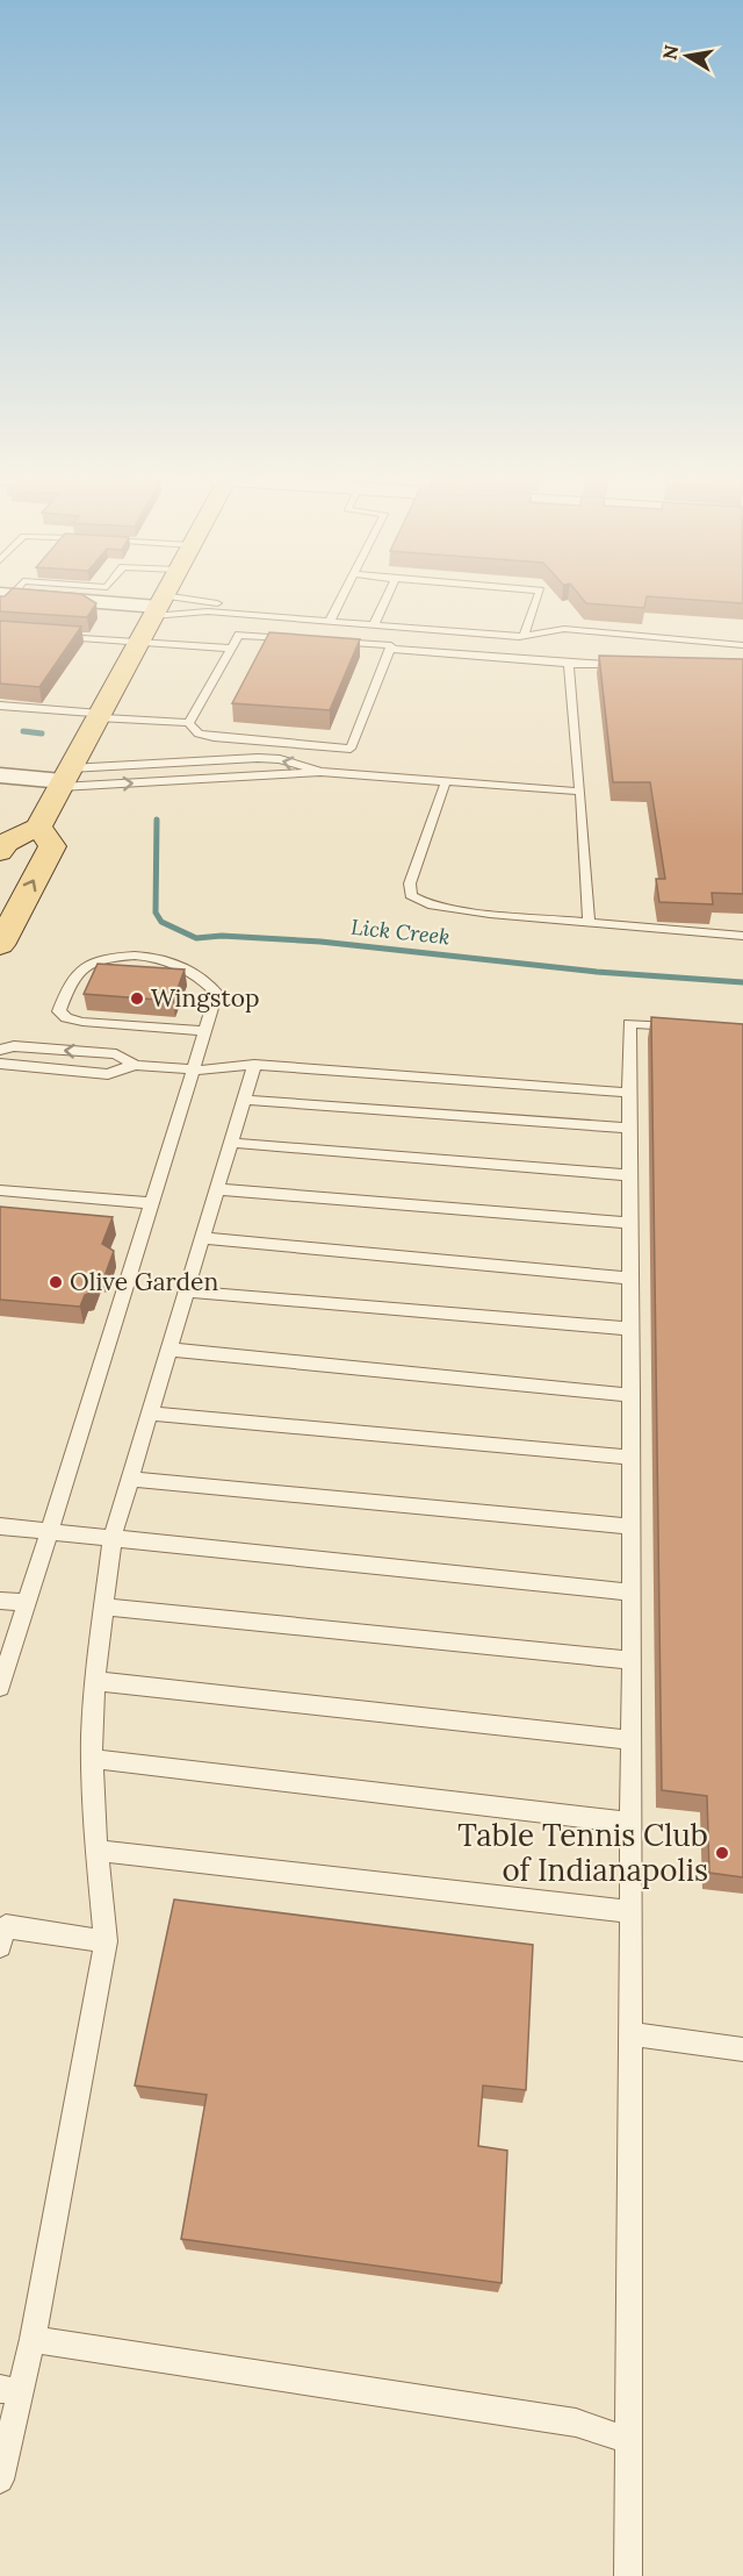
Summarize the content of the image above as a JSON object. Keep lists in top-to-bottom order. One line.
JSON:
{"water":["Lick Creek"],"places":["Wingstop","Olive Garden","Table Tennis Club of Indianapolis"],"north":"left"}
